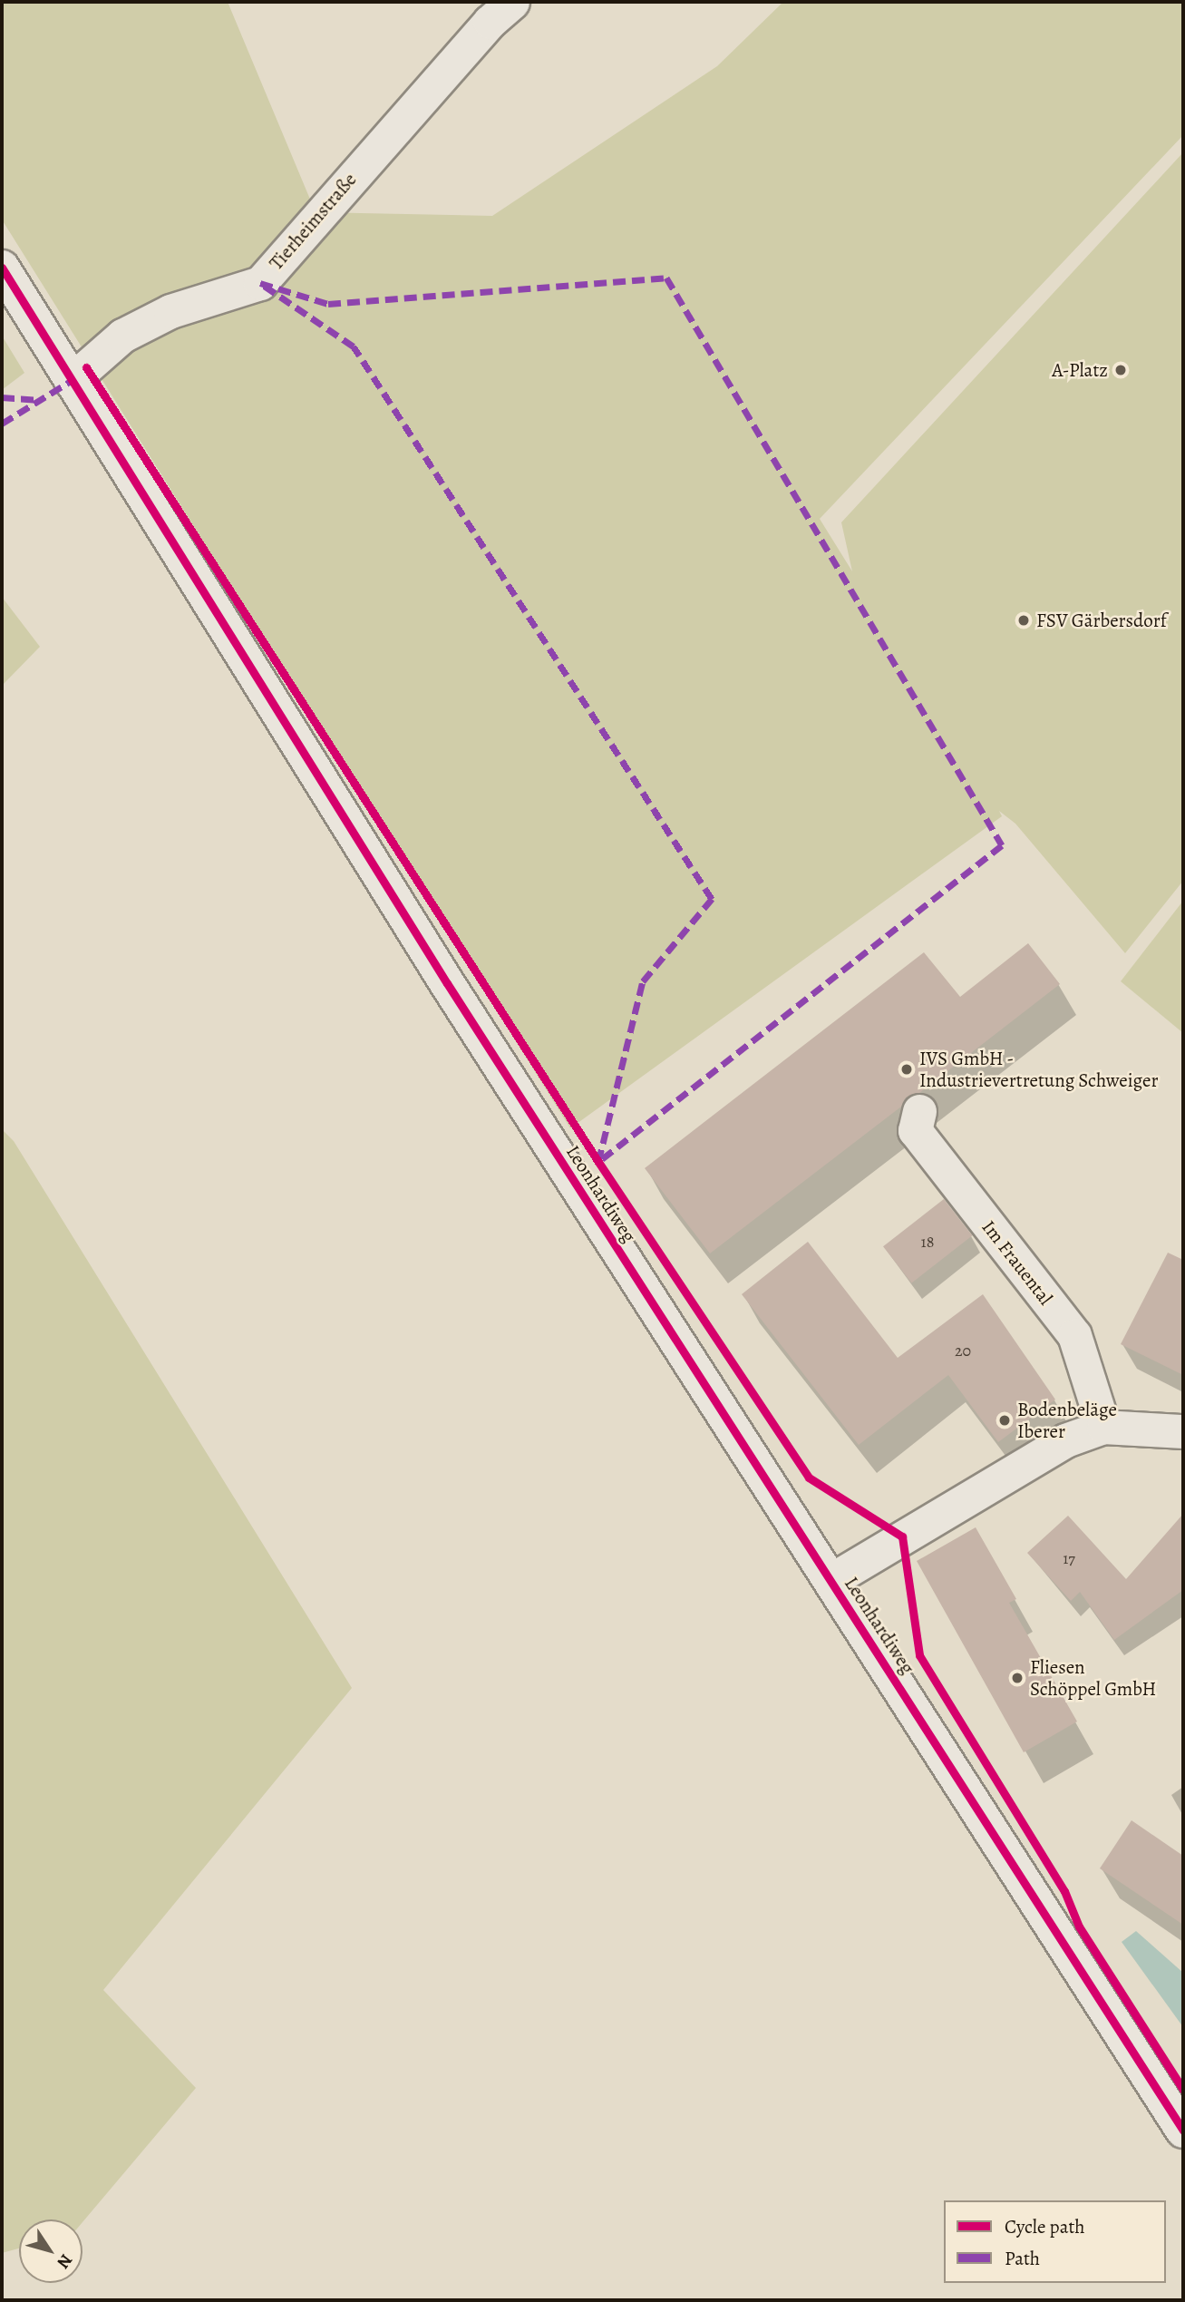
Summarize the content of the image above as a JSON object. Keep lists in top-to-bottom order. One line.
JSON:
{"streets":{"street":["Tierheimstraße","Leonhardiweg","Im Frauental"]},"crossings":[["Tierheimstraße","Leonhardiweg"]],"places":["A-Platz","FSV Gärbersdorf","IVS GmbH - Industrievertretung Schweiger","Bodenbeläge Iberer","Fliesen Schöppel GmbH"],"house_numbers":["18","20","17"],"legend":["Cycle path","Path"],"north":"bottom right"}
